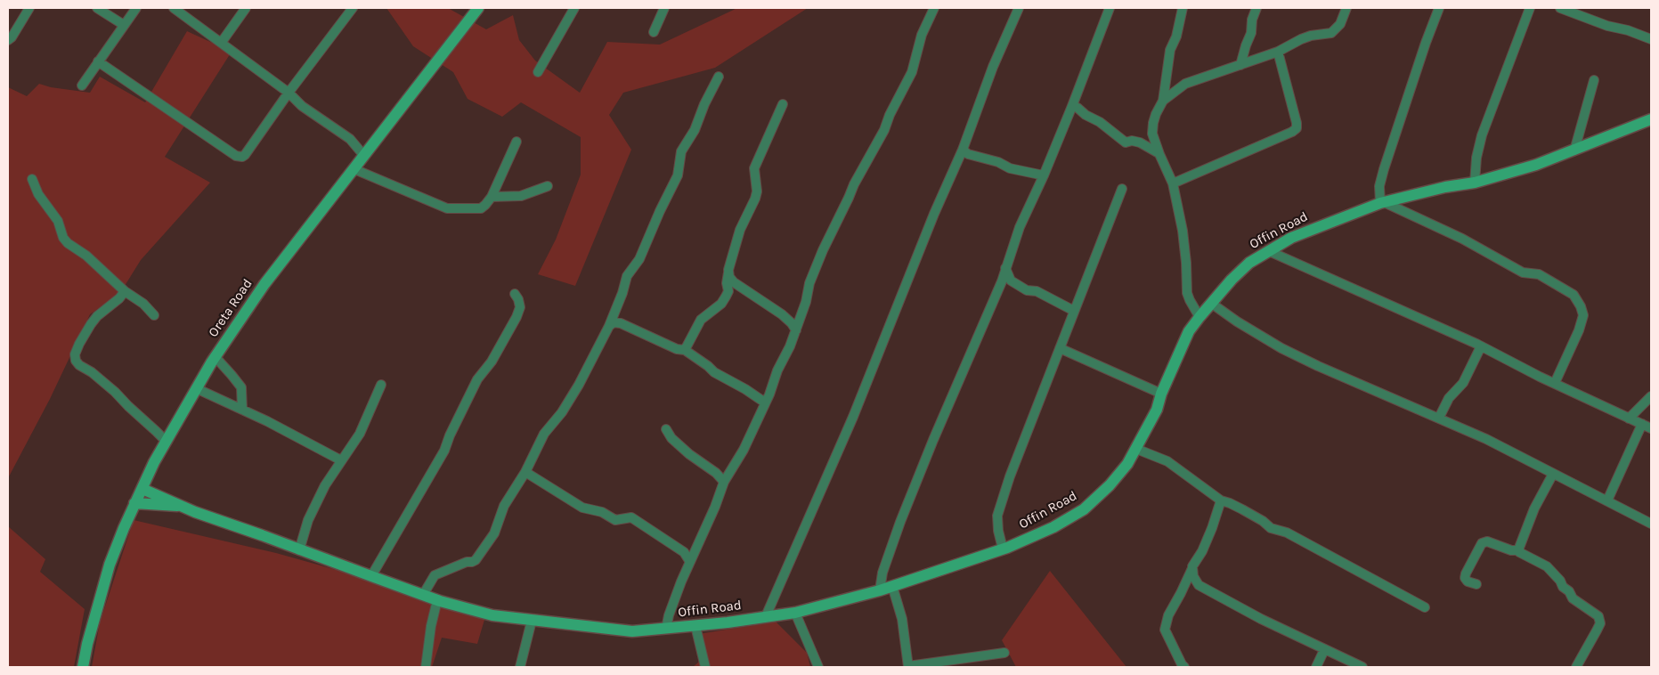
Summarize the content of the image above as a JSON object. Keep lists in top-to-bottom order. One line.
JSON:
{"streets":{"street":["Offin Road","Oreta Road"]}}
